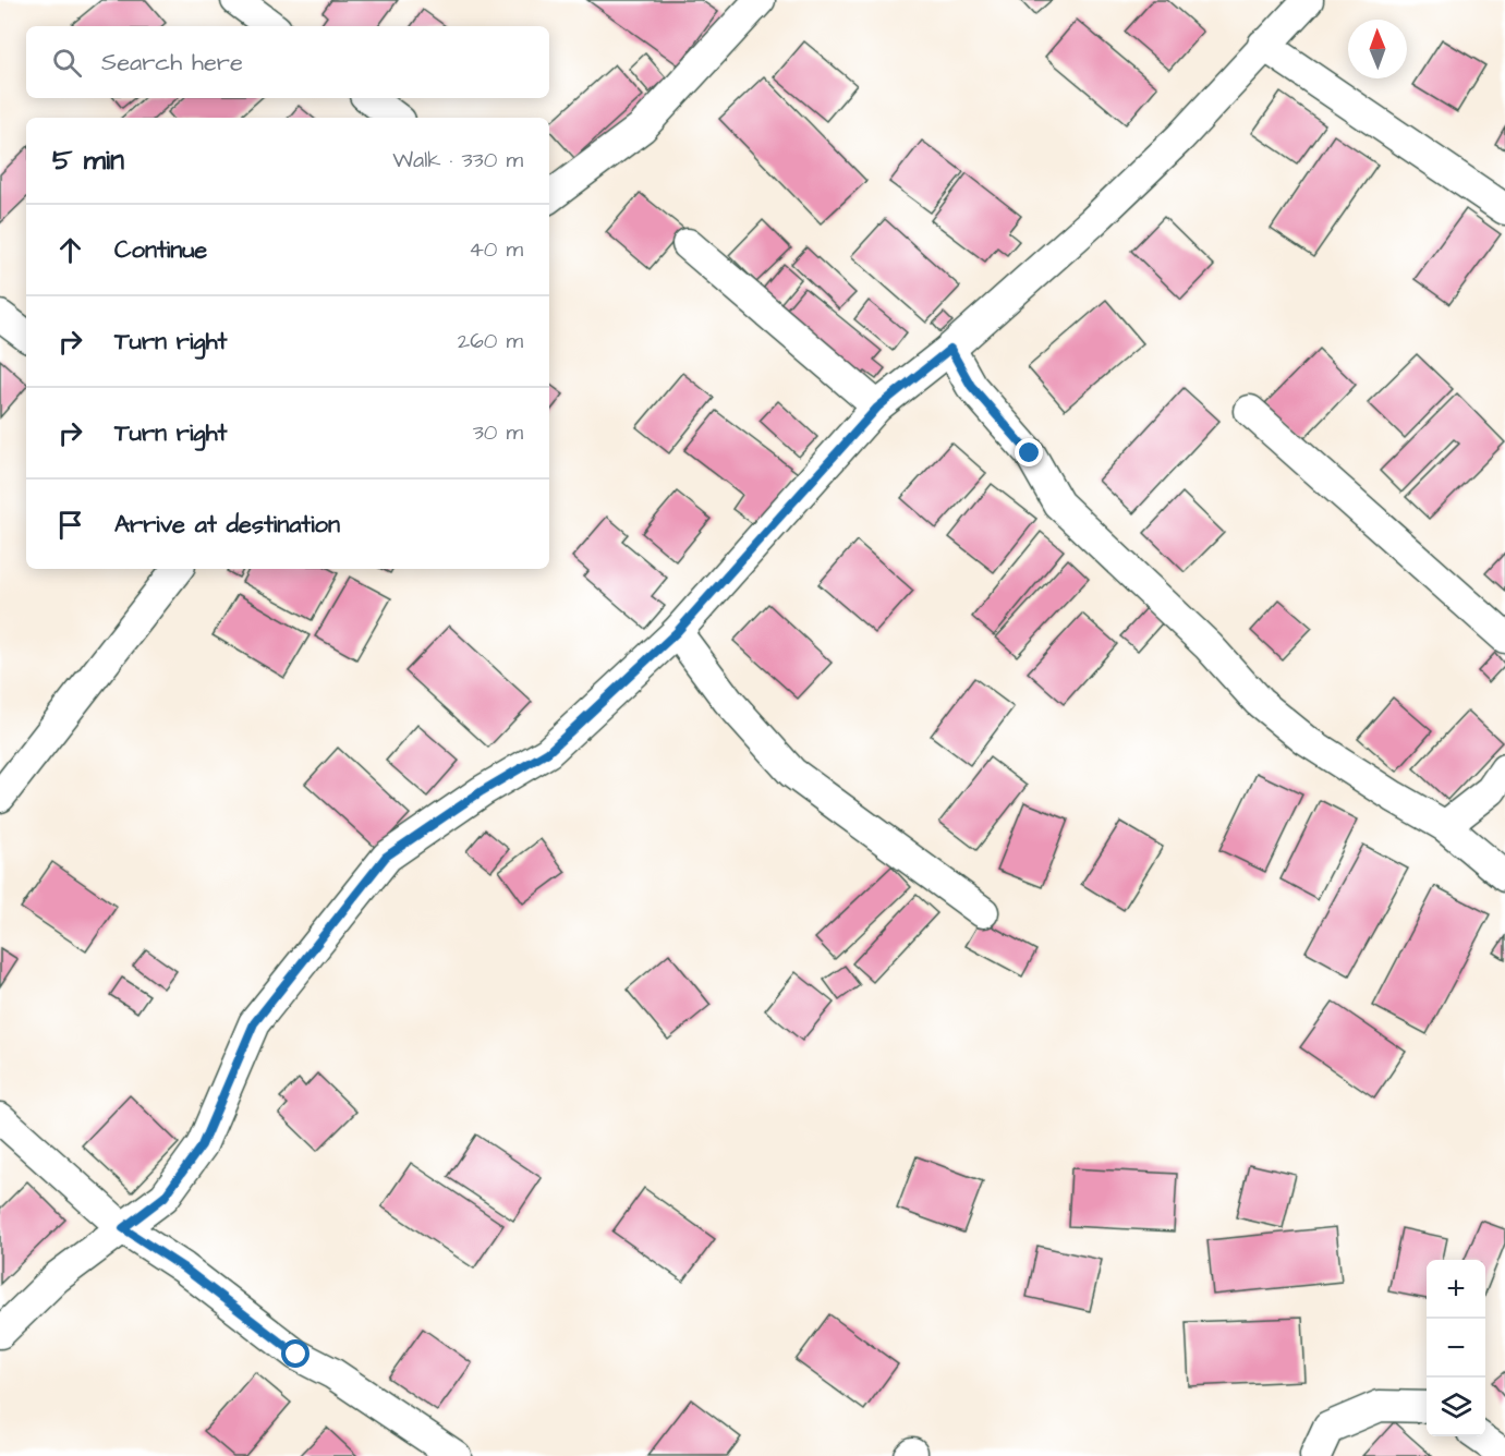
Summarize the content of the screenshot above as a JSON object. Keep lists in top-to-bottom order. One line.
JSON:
{"north":"top","page":{"search":"Search here","heading":["5 min","Walk · 330 m"],"list":[["Continue","40 m"],["Turn right","260 m"],["Turn right","30 m"],"Arrive at destination"],"map_buttons":["+","−"]}}
